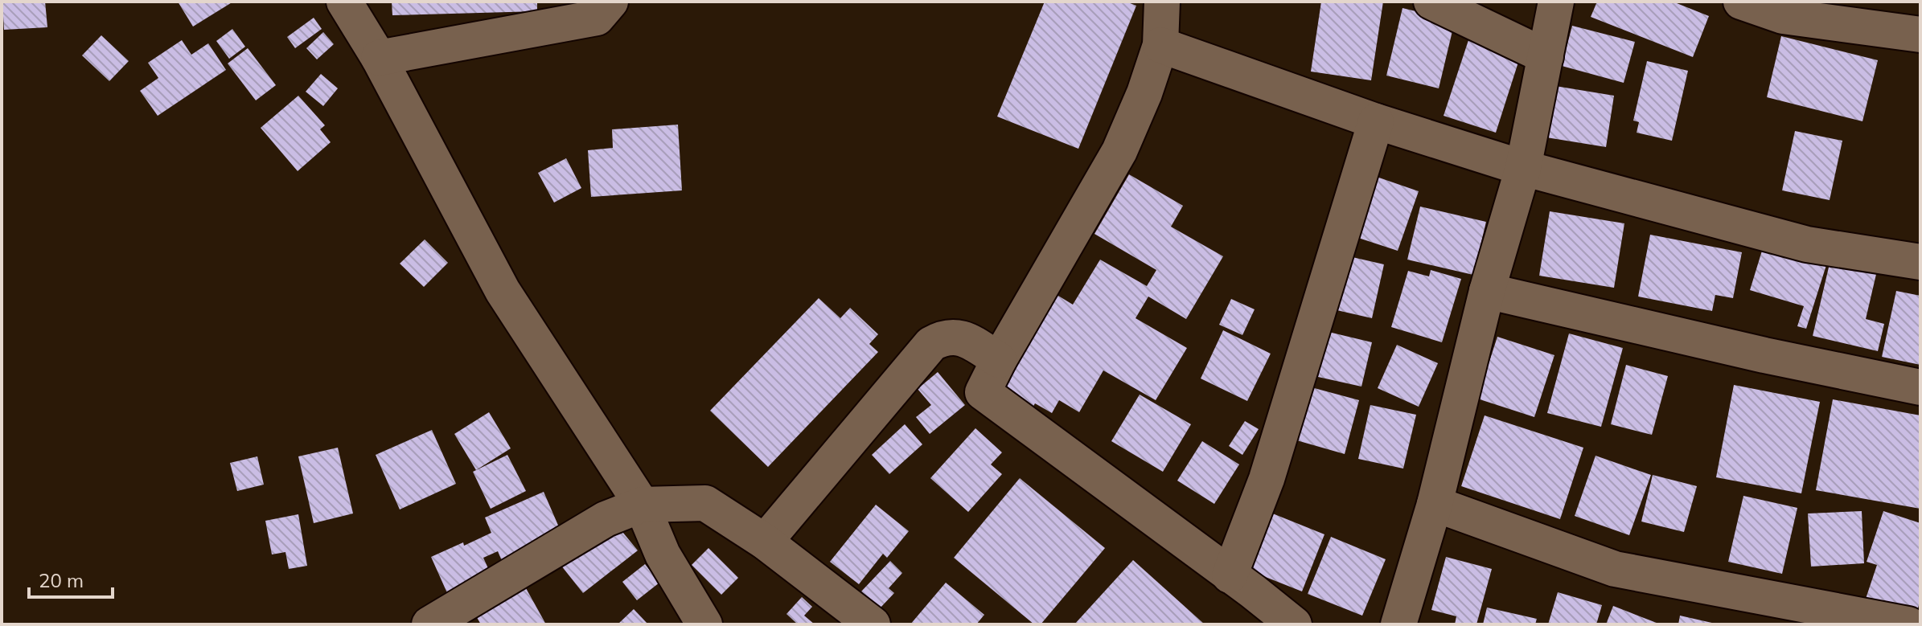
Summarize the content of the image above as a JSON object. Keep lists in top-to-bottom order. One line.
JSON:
{"scale_bar":"20 m"}
